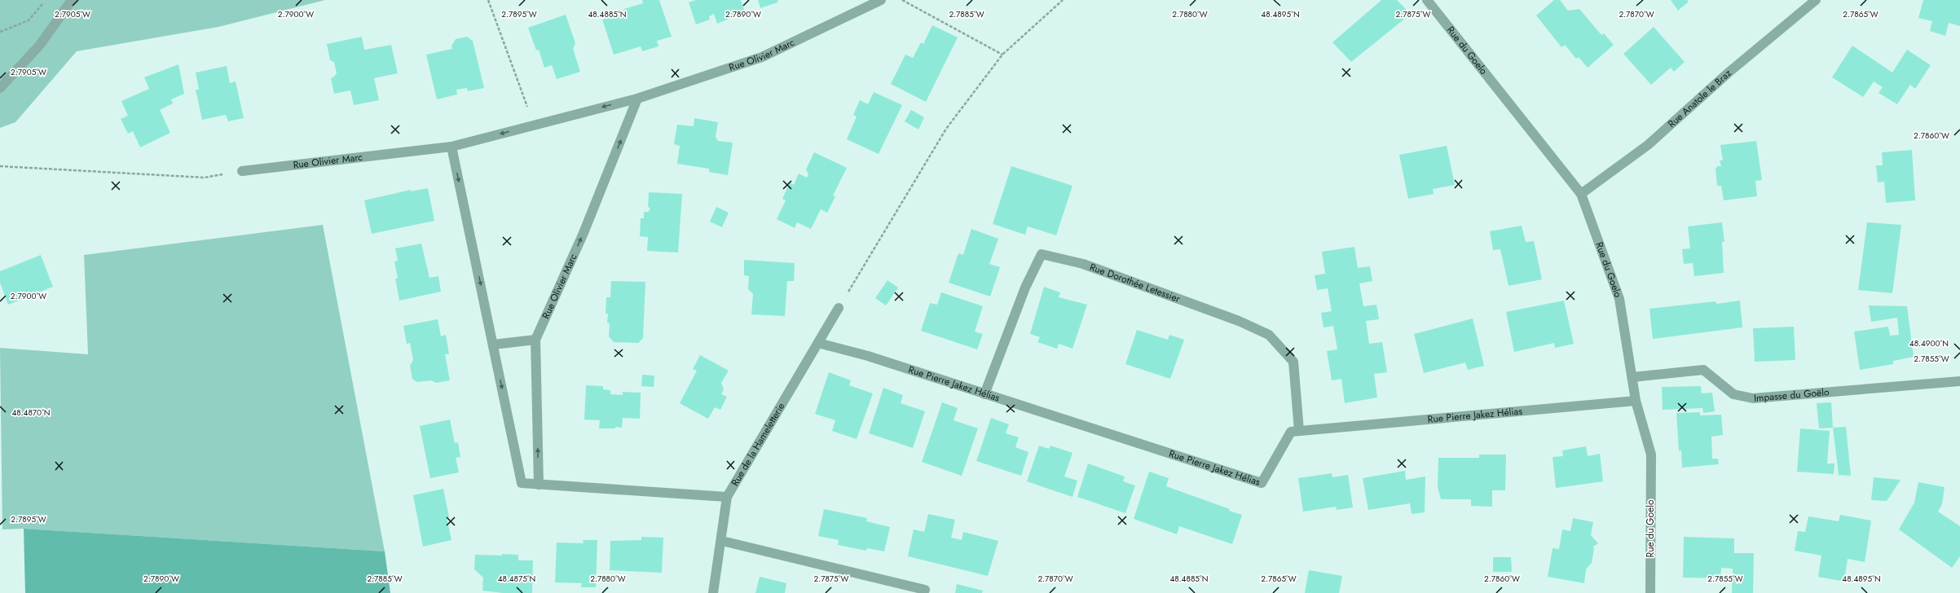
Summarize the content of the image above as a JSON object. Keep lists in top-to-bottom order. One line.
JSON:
{"streets":{"street":["Rue du Goelo","Rue Olivier Marc","Rue Anatole le Braz","Rue Dorothée Letessier","Rue Pierre Jakez Hélias","Impasse du Goëlo","Rue de la Hameletterie"]},"crossings":[["Rue du Goelo","Rue Anatole le Braz"],["Rue du Goelo","Rue Pierre Jakez Hélias"],["Rue du Goelo","Impasse du Goëlo"],["Rue Dorothée Letessier","Rue Pierre Jakez Hélias"],["Rue Pierre Jakez Hélias","Rue de la Hameletterie"]],"coordinates":["2.7905°W","2.7900°W","2.7895°W","48.4885°N","2.7890°W","2.7885°W","2.7880°W","48.4895°N","2.7875°W","2.7870°W","2.7865°W","2.7860°W","48.4900°N","2.7855°W","48.4870°N","48.4875°N"]}
